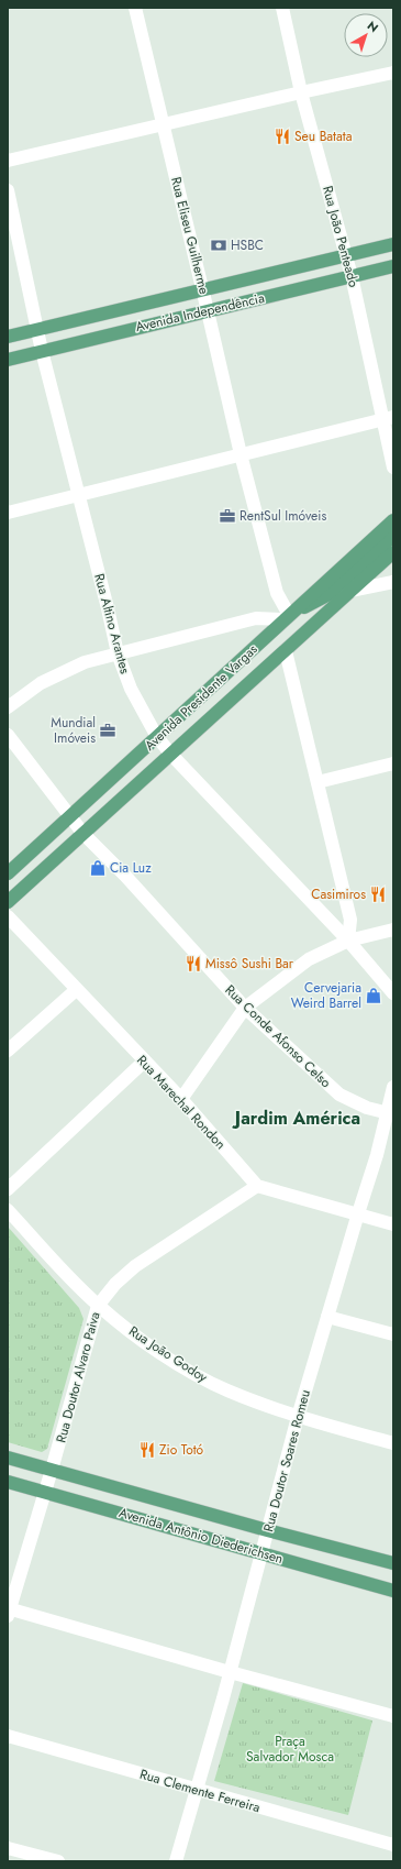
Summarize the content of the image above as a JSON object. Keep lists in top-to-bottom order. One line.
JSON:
{"streets":{"main road":["Avenida Independência","Avenida Presidente Vargas","Avenida Antônio Diederichsen"],"street":["Rua Eliseu Guilherme","Rua João Penteado","Rua Altino Arantes","Rua Conde Afonso Celso","Rua Marechal Rondon","Rua João Godoy","Rua Doutor Alvaro Paiva","Rua Doutor Soares Romeu","Rua Clemente Ferreira"]},"crossings":[["Rua Eliseu Guilherme","Avenida Independência"],["Rua Eliseu Guilherme","Avenida Presidente Vargas"],["Rua João Penteado","Avenida Independência"],["Avenida Independência","Rua Altino Arantes"],["Rua Altino Arantes","Avenida Presidente Vargas"],["Avenida Presidente Vargas","Rua Conde Afonso Celso"],["Rua Conde Afonso Celso","Rua Doutor Soares Romeu"],["Rua Marechal Rondon","Rua Doutor Alvaro Paiva"],["Rua João Godoy","Rua Doutor Alvaro Paiva"],["Rua João Godoy","Rua Doutor Soares Romeu"],["Rua Doutor Alvaro Paiva","Avenida Antônio Diederichsen"],["Rua Doutor Soares Romeu","Avenida Antônio Diederichsen"],["Rua Doutor Soares Romeu","Rua Clemente Ferreira"]],"districts":["Jardim América"],"parks":["Praça Salvador Mosca"],"places":{"restaurant":["Seu Batata","Casimiros","Missô Sushi Bar","Zio Totó"],"bank":["HSBC"],"office":["RentSul Imóveis","Mundial Imóveis"],"shop":["Cia Luz","Cervejaria Weird Barrel"]},"north":"top right"}
